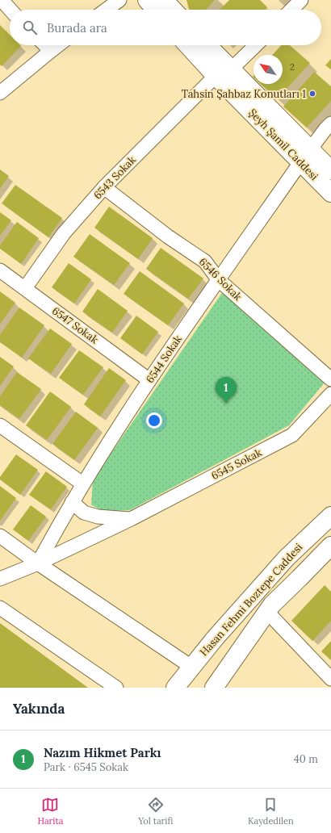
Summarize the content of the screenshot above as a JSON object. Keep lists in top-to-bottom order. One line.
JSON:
{"streets":{"main road":["Şeyh Şamil Caddesi","Hasan Fehmi Boztepe Caddesi"],"street":["6543 Sokak","6546 Sokak","6547 Sokak","6544 Sokak","6545 Sokak"]},"crossings":[["Şeyh Şamil Caddesi","6543 Sokak"],["Şeyh Şamil Caddesi","6544 Sokak"],["6543 Sokak","6546 Sokak"],["6543 Sokak","6547 Sokak"],["6546 Sokak","6544 Sokak"],["6547 Sokak","6544 Sokak"],["6544 Sokak","6545 Sokak"]],"places":["Tahsin Şahbaz Konutları 1"],"house_numbers":["2"],"north":"top left","page":{"search":"Burada ara","pins":"1","heading":"Yakında","list":[{"mark":"1","name":"Nazım Hikmet Parkı","note":"Park · 6545 Sokak","value":"40 m"}],"nav":["Harita","Yol tarifi","Kaydedilen"]}}
